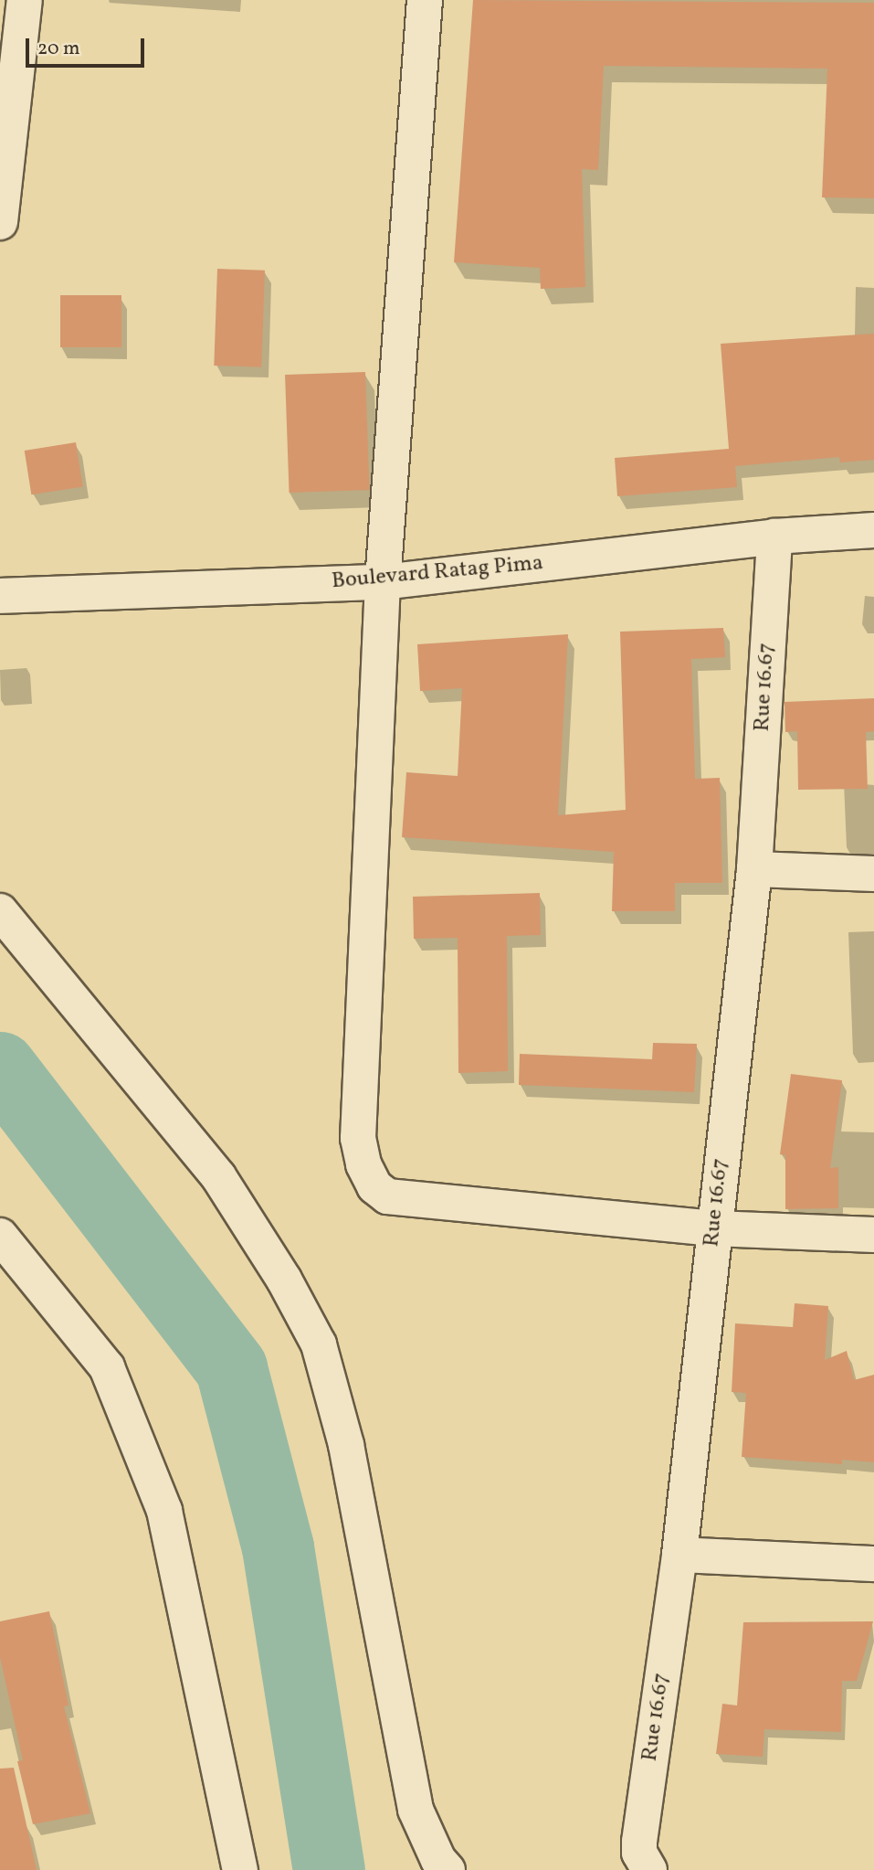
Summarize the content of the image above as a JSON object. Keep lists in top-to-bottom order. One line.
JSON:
{"streets":{"street":["Boulevard Ratag Pima","Rue 16.67"]},"crossings":[["Boulevard Ratag Pima","Rue 16.67"]],"scale_bar":"20 m"}
